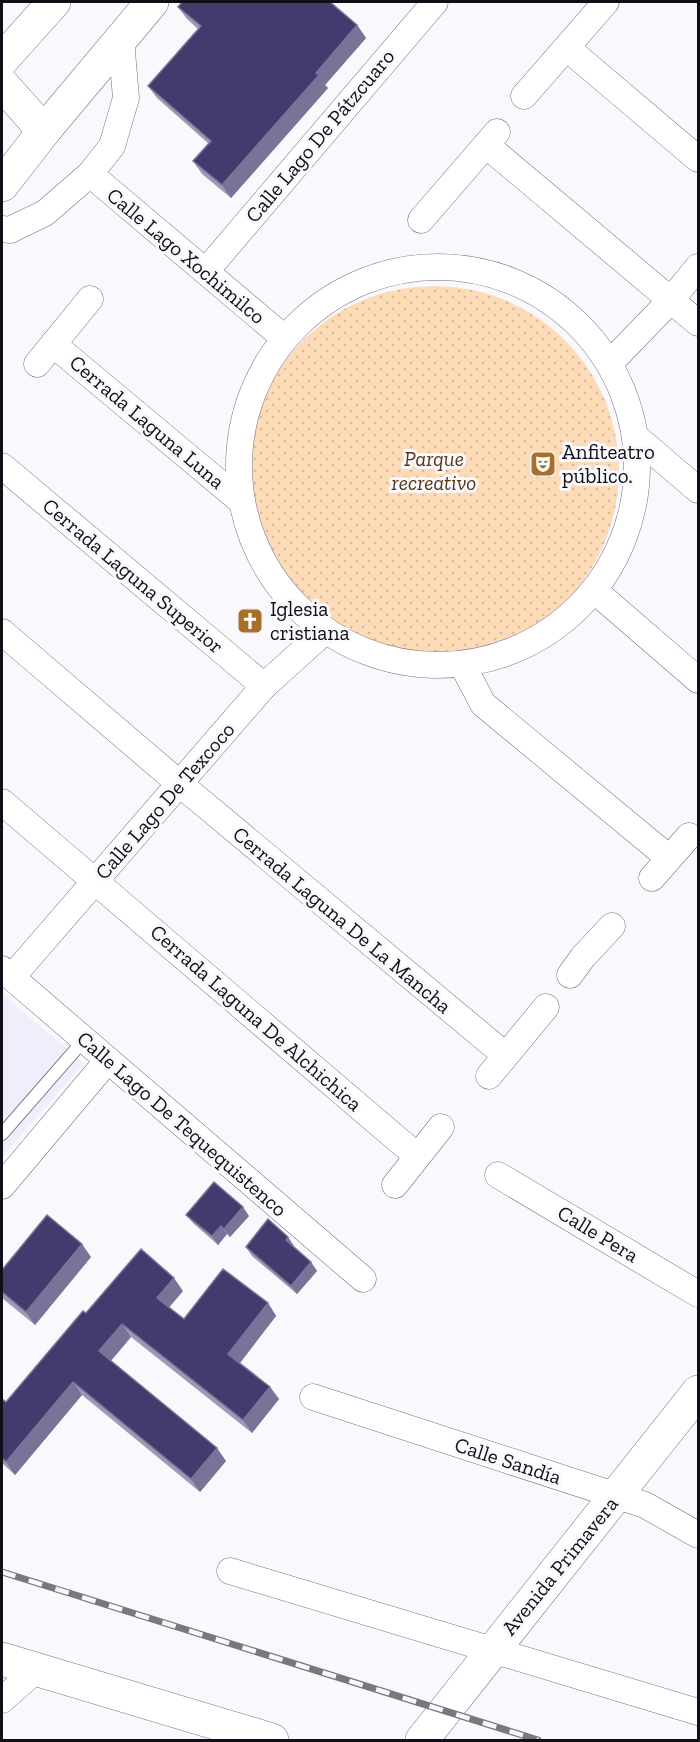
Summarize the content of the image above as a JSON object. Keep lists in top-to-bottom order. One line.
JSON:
{"streets":{"street":["Calle Lago De Pátzcuaro","Calle Lago Xochimilco","Cerrada Laguna Luna","Cerrada Laguna Superior","Calle Lago De Texcoco","Cerrada Laguna De La Mancha","Cerrada Laguna De Alchichica","Calle Lago De Tequequistenco","Calle Pera","Calle Sandía","Avenida Primavera"]},"crossings":[["Calle Lago De Pátzcuaro","Calle Lago Xochimilco"],["Cerrada Laguna Superior","Calle Lago De Texcoco"],["Calle Lago De Texcoco","Cerrada Laguna De La Mancha"],["Calle Lago De Texcoco","Cerrada Laguna De Alchichica"],["Calle Lago De Texcoco","Calle Lago De Tequequistenco"],["Calle Sandía","Avenida Primavera"]],"parks":["Parque recreativo"],"places":{"theatre":["Anfiteatro público."],"church":["Iglesia cristiana"]}}
